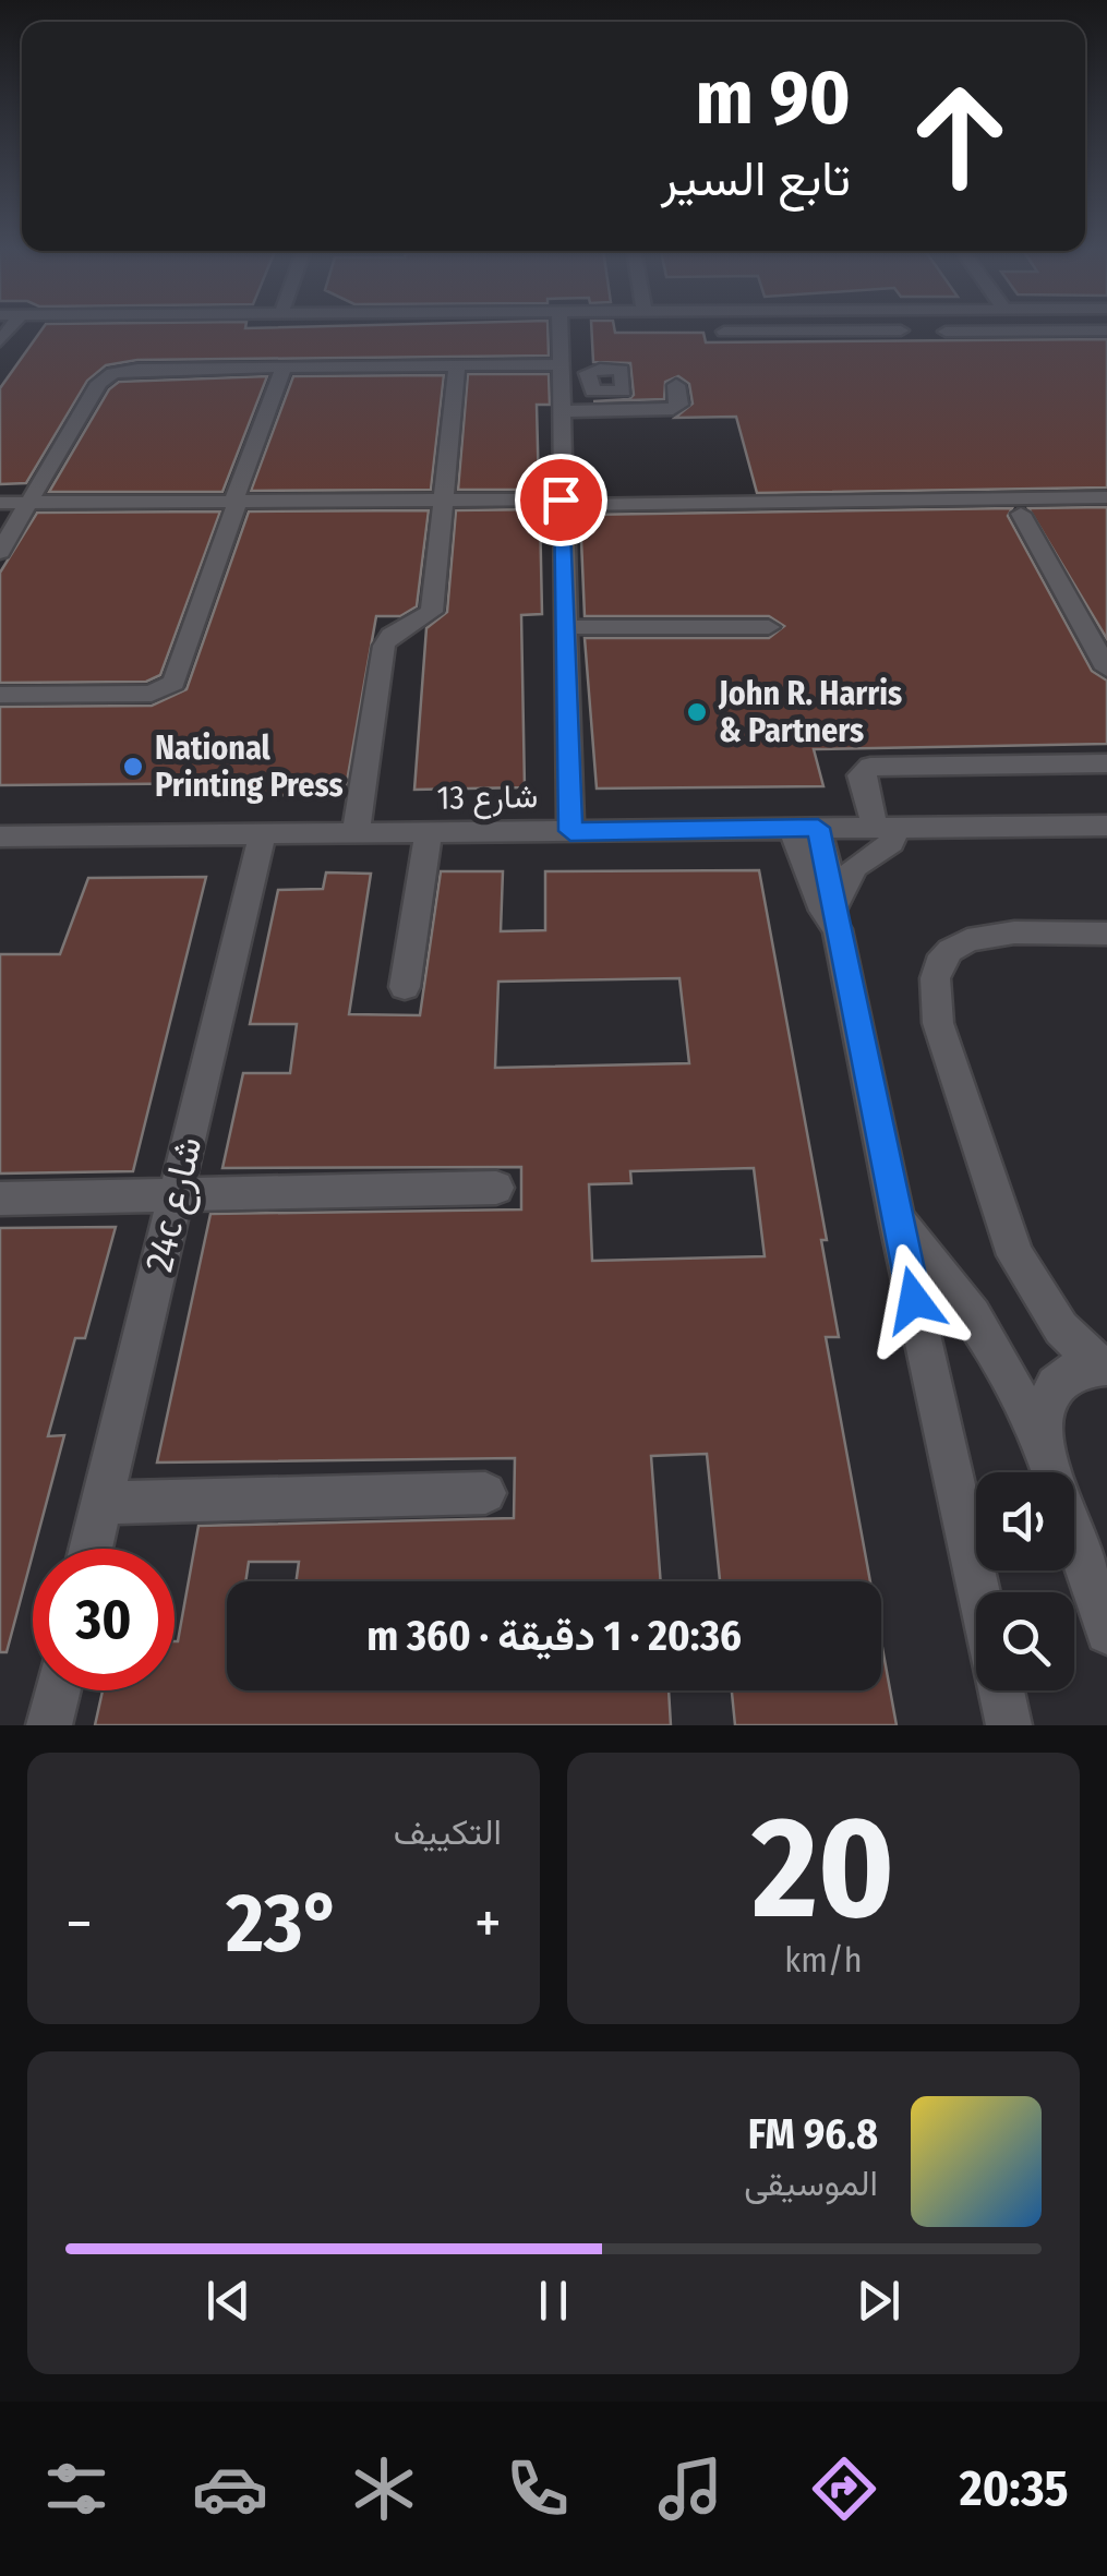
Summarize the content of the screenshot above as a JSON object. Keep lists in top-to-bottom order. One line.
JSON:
{"streets":{"street":["شارع 13","24c شارع"]},"crossings":[["شارع 13","24c شارع"]],"places":["John R. Harris & Partners","National Printing Press"],"page":{"turn":["90 m","تابع السير"],"limit":"30","trip":"20:36 · 1 دقيقة · 360 m","tile":[["20","km/h"],"التكييف"],"heat":["−","23°","+"],"song":["96.8 FM","الموسيقى"],"tabs":"20:35"}}
